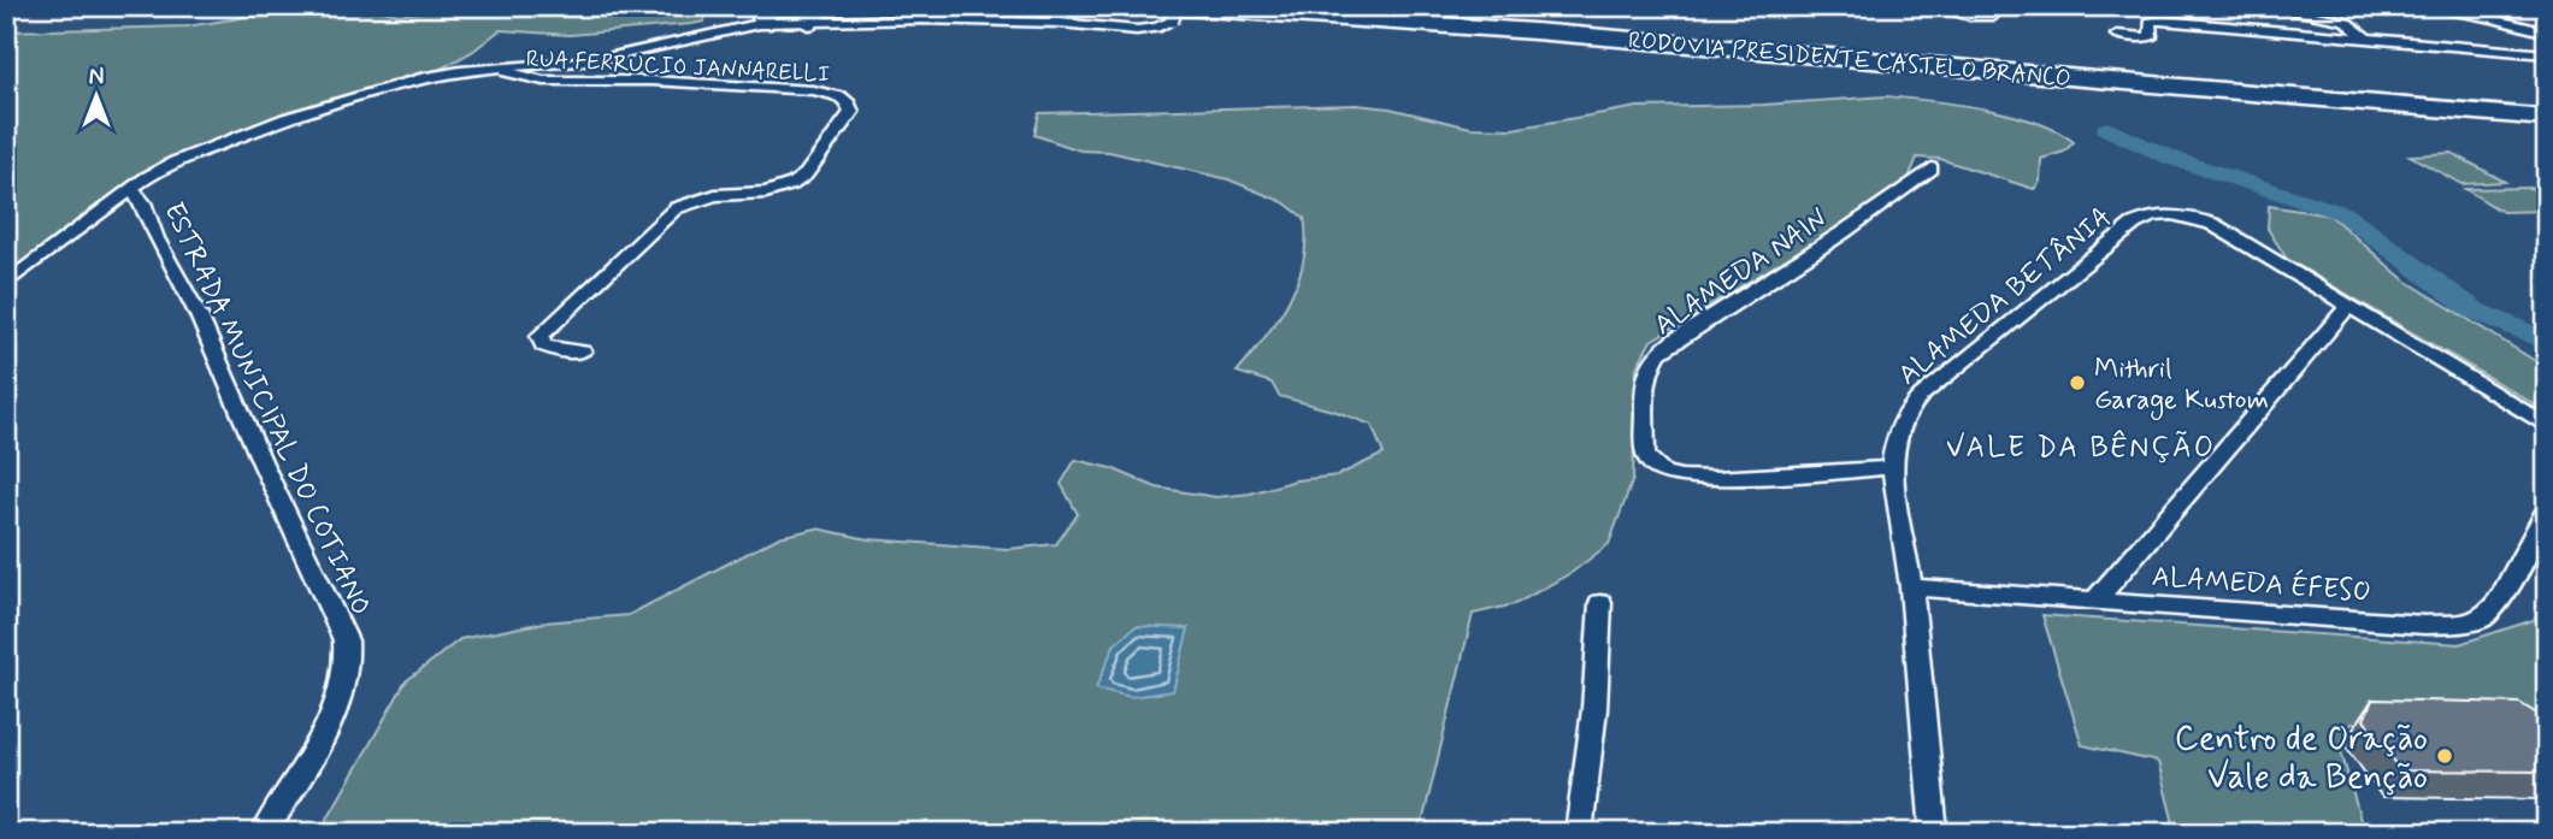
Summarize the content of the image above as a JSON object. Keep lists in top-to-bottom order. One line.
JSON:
{"streets":{"highway":["RODOVIA PRESIDENTE CASTELO BRANCO"],"street":["RUA FERRUCIO JANNARELLI","ALAMEDA NAIN","ALAMEDA BETÂNIA","ESTRADA MUNICIPAL DO COTIANO","ALAMEDA ÉFESO"]},"crossings":[["ALAMEDA NAIN","ALAMEDA BETÂNIA"],["ALAMEDA BETÂNIA","ALAMEDA ÉFESO"]],"districts":["VALE DA BÊNÇÃO"],"places":["Mithril Garage Kustom","Centro de Oração Vale da Benção"],"north":"top"}
